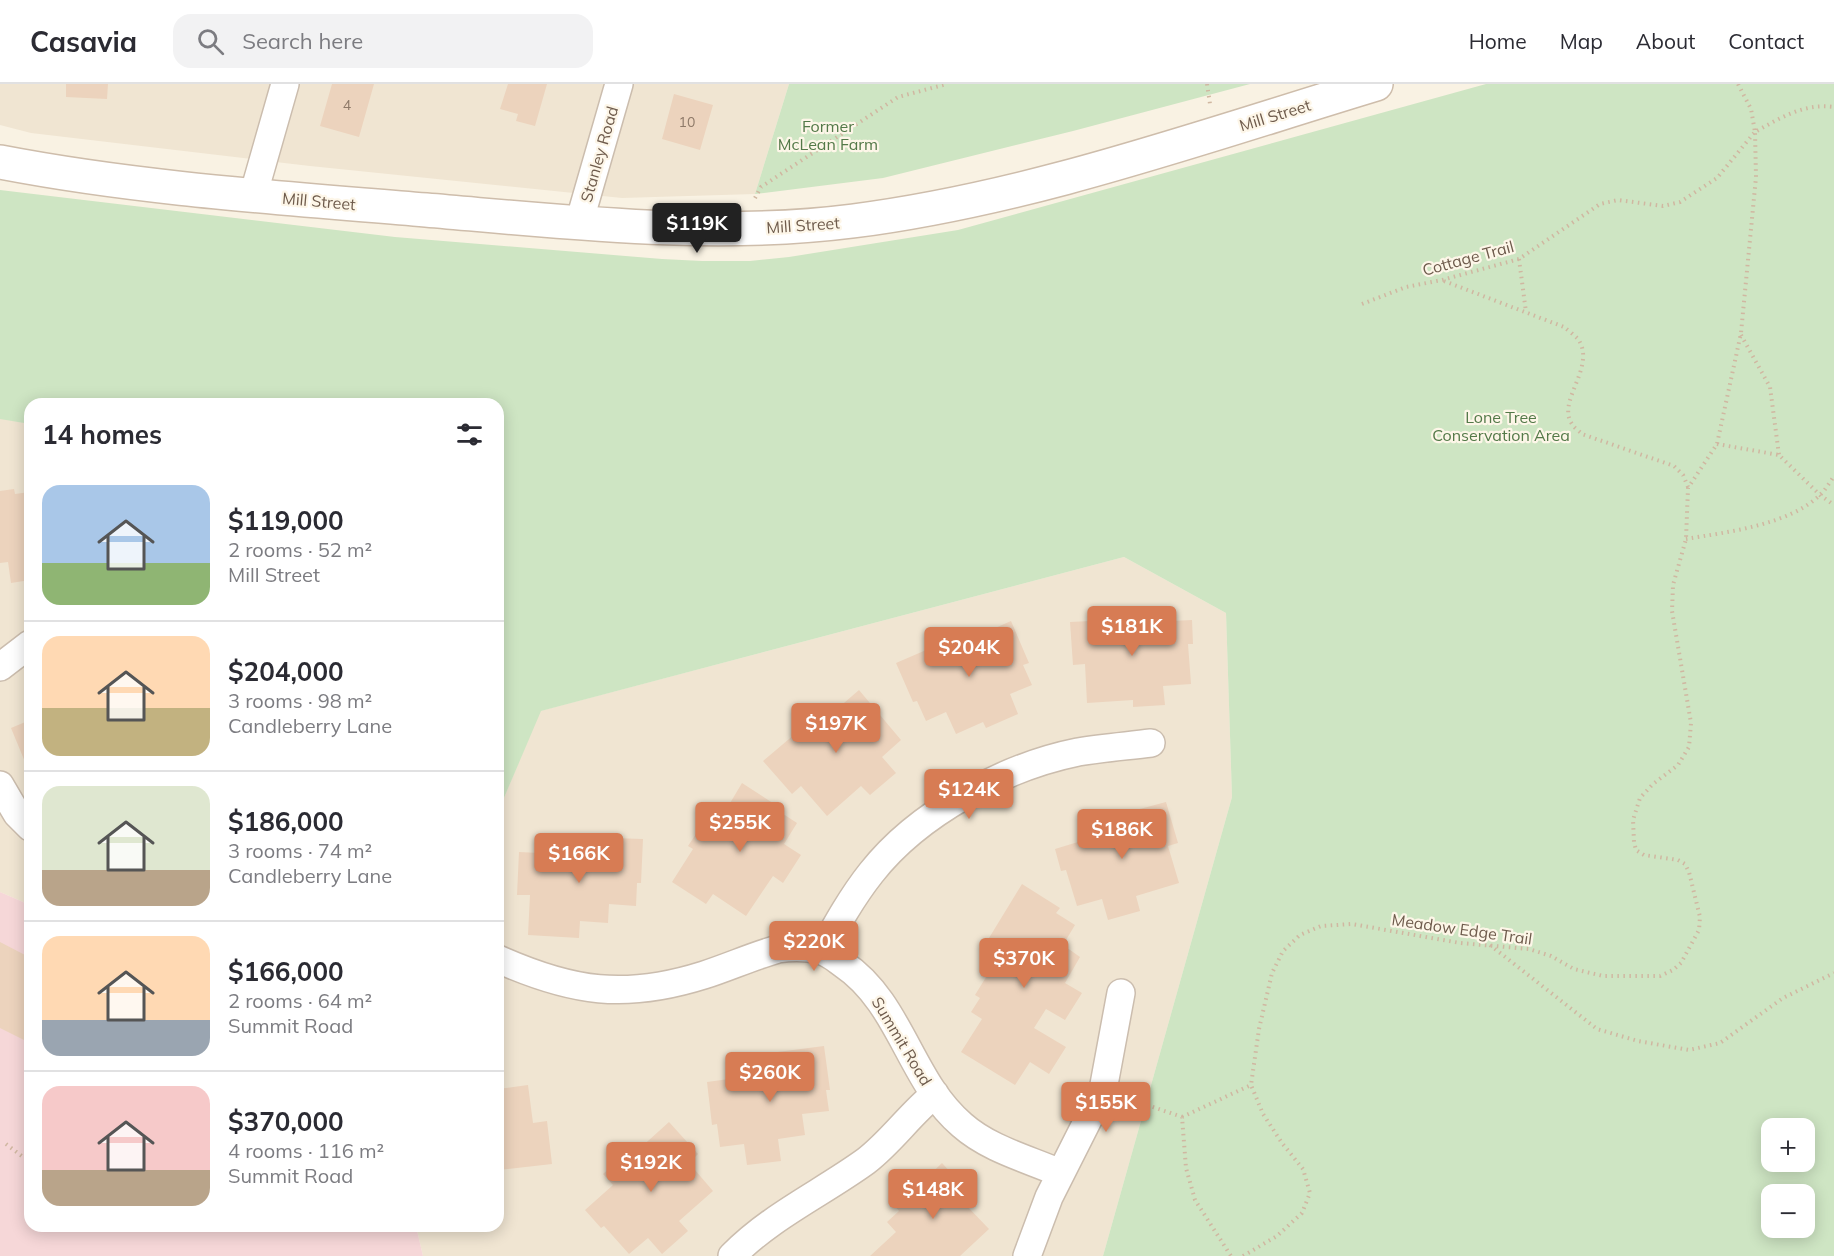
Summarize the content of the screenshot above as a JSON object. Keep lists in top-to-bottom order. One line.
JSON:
{"streets":{"main road":["Mill Street"],"street":["Stanley Road","Summit Road"],"path":["Cottage Trail","Meadow Edge Trail"]},"crossings":[["Mill Street","Stanley Road"]],"parks":["Former McLean Farm","Lone Tree Conservation Area"],"house_numbers":["4","10"],"page":{"header":"Casavia","search":"Search here","nav":["Home","Map","About","Contact"],"price":["$119K","$181K","$204K","$197K","$124K","$255K","$186K","$166K","$220K","$370K","$260K","$155K","$192K","$148K"],"heading":"14 homes","list":[{"name":"$119,000","note":"2 rooms · 52 m² · Mill Street"},{"name":"$204,000","note":"3 rooms · 98 m² · Candleberry Lane"},{"name":"$186,000","note":"3 rooms · 74 m² · Candleberry Lane"},{"name":"$166,000","note":"2 rooms · 64 m² · Summit Road"},{"name":"$370,000","note":"4 rooms · 116 m² · Summit Road"}],"map_buttons":["+","−"]}}
